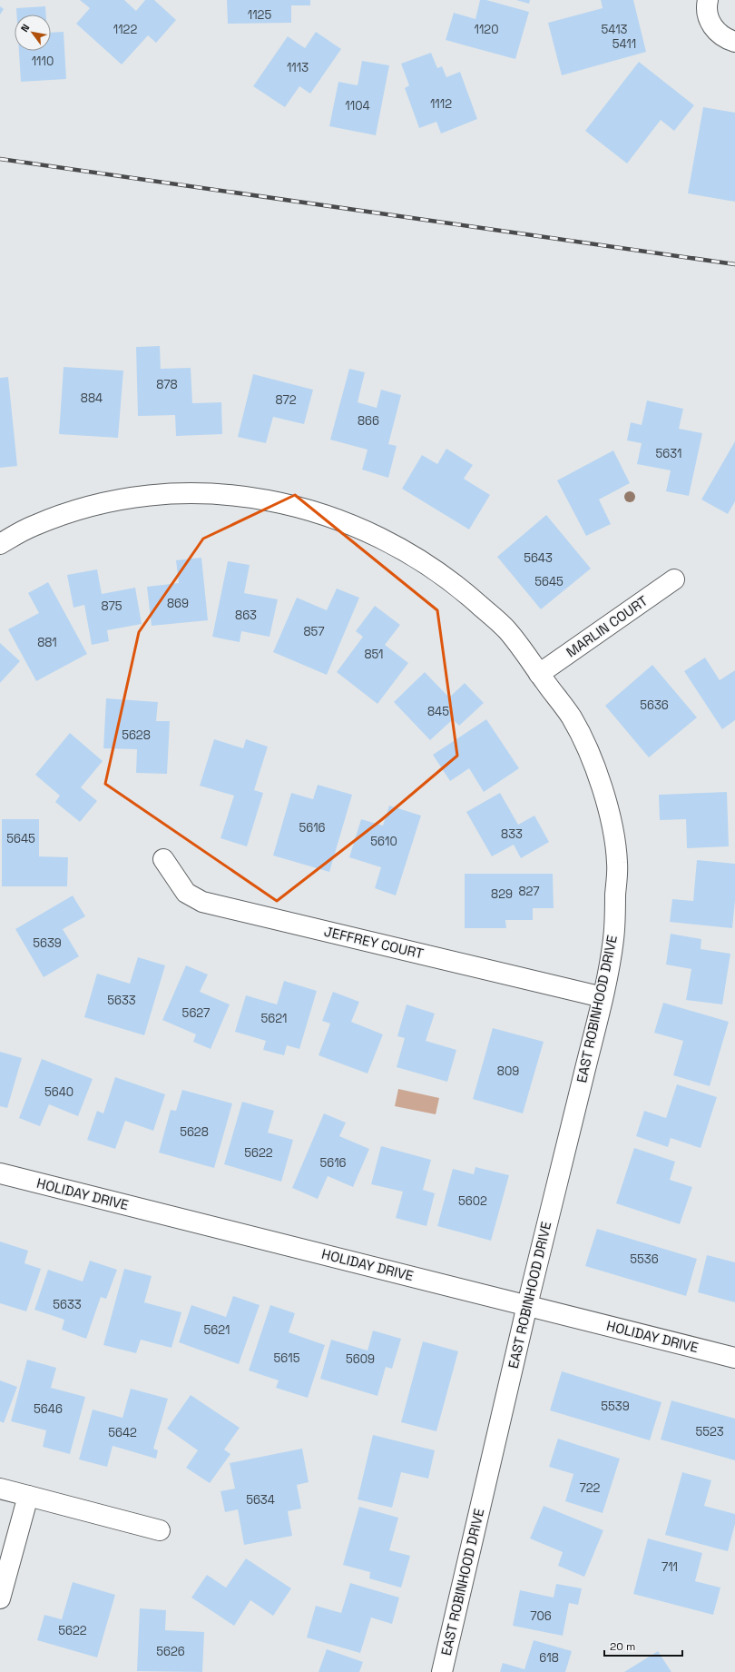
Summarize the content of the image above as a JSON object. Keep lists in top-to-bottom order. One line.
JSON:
{"streets":{"street":["MARLIN COURT","JEFFREY COURT","EAST ROBINHOOD DRIVE","HOLIDAY DRIVE"]},"crossings":[["MARLIN COURT","EAST ROBINHOOD DRIVE"],["JEFFREY COURT","EAST ROBINHOOD DRIVE"],["EAST ROBINHOOD DRIVE","HOLIDAY DRIVE"]],"house_numbers":["1125","1122","1120","5413","5411","1110","1113","1112","1104","878","884","872","866","5631","5643","5645","869","875","863","857","881","851","5636","845","5628","5616","833","5645","5610","827","829","5639","5633","5627","5621","809","5640","5628","5622","5616","5602","5536","5633","5621","5615","5609","5539","5646","5523","5642","722","5634","711","706","5622","5626","618"],"scale_bar":"20 m","north":"top left"}
